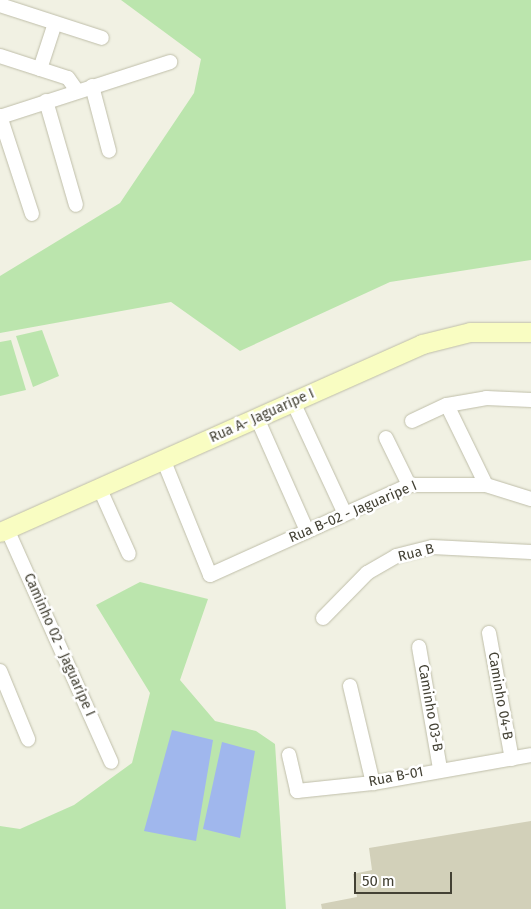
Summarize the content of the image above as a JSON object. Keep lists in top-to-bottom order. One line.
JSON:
{"streets":{"main road":["Rua A- Jaguaripe I"],"street":["Rua B-02 - Jaguaripe I","Rua B","Caminho 02 - Jaguaripe I","Caminho 04-B","Caminho 03-B","Rua B-01"]},"crossings":[["Rua A- Jaguaripe I","Rua B-02 - Jaguaripe I"],["Rua A- Jaguaripe I","Caminho 02 - Jaguaripe I"],["Caminho 04-B","Rua B-01"],["Caminho 03-B","Rua B-01"]],"scale_bar":"50 m"}
